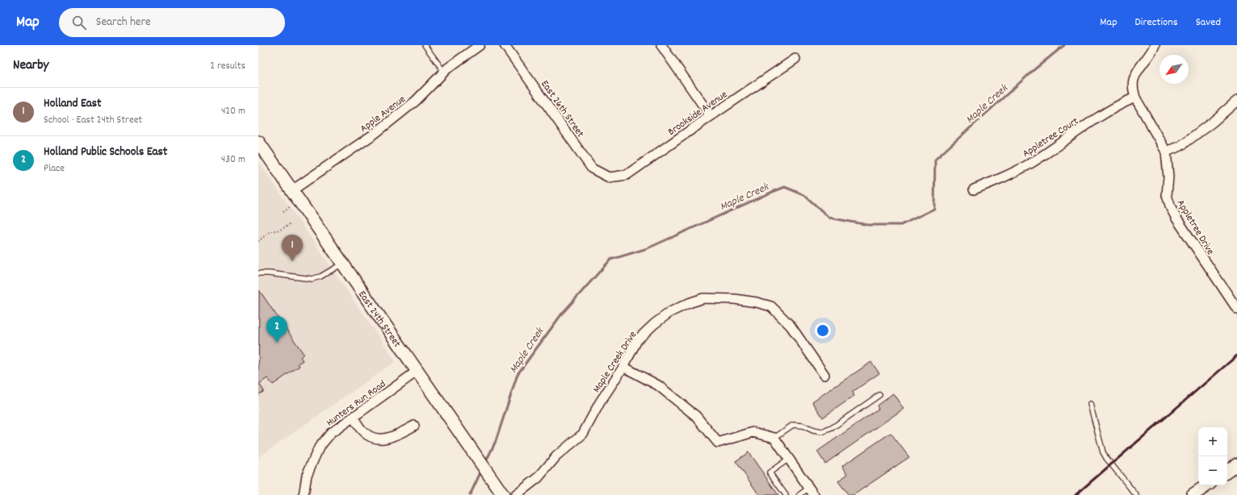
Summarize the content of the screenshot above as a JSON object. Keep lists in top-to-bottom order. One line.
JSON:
{"streets":{"street":["East 26th Street","Brookside Avenue","Apple Avenue","Appletree Court","Appletree Drive","East 24th Street","Maple Creek Drive","Hunters Run Road"]},"crossings":[["East 26th Street","Brookside Avenue"],["Apple Avenue","East 24th Street"],["Appletree Court","Appletree Drive"],["East 24th Street","Hunters Run Road"]],"water":["Maple Creek"],"north":"bottom left","page":{"header":"Map","search":"Search here","nav":["Map","Directions","Saved"],"heading":["Nearby","2 results"],"list":[{"mark":"1","name":"Holland East","note":"School · East 24th Street","value":"420 m"},{"mark":"2","name":"Holland Public Schools East","note":"Place","value":"430 m"}],"pins":["1","2"],"map_buttons":["+","−"]}}
